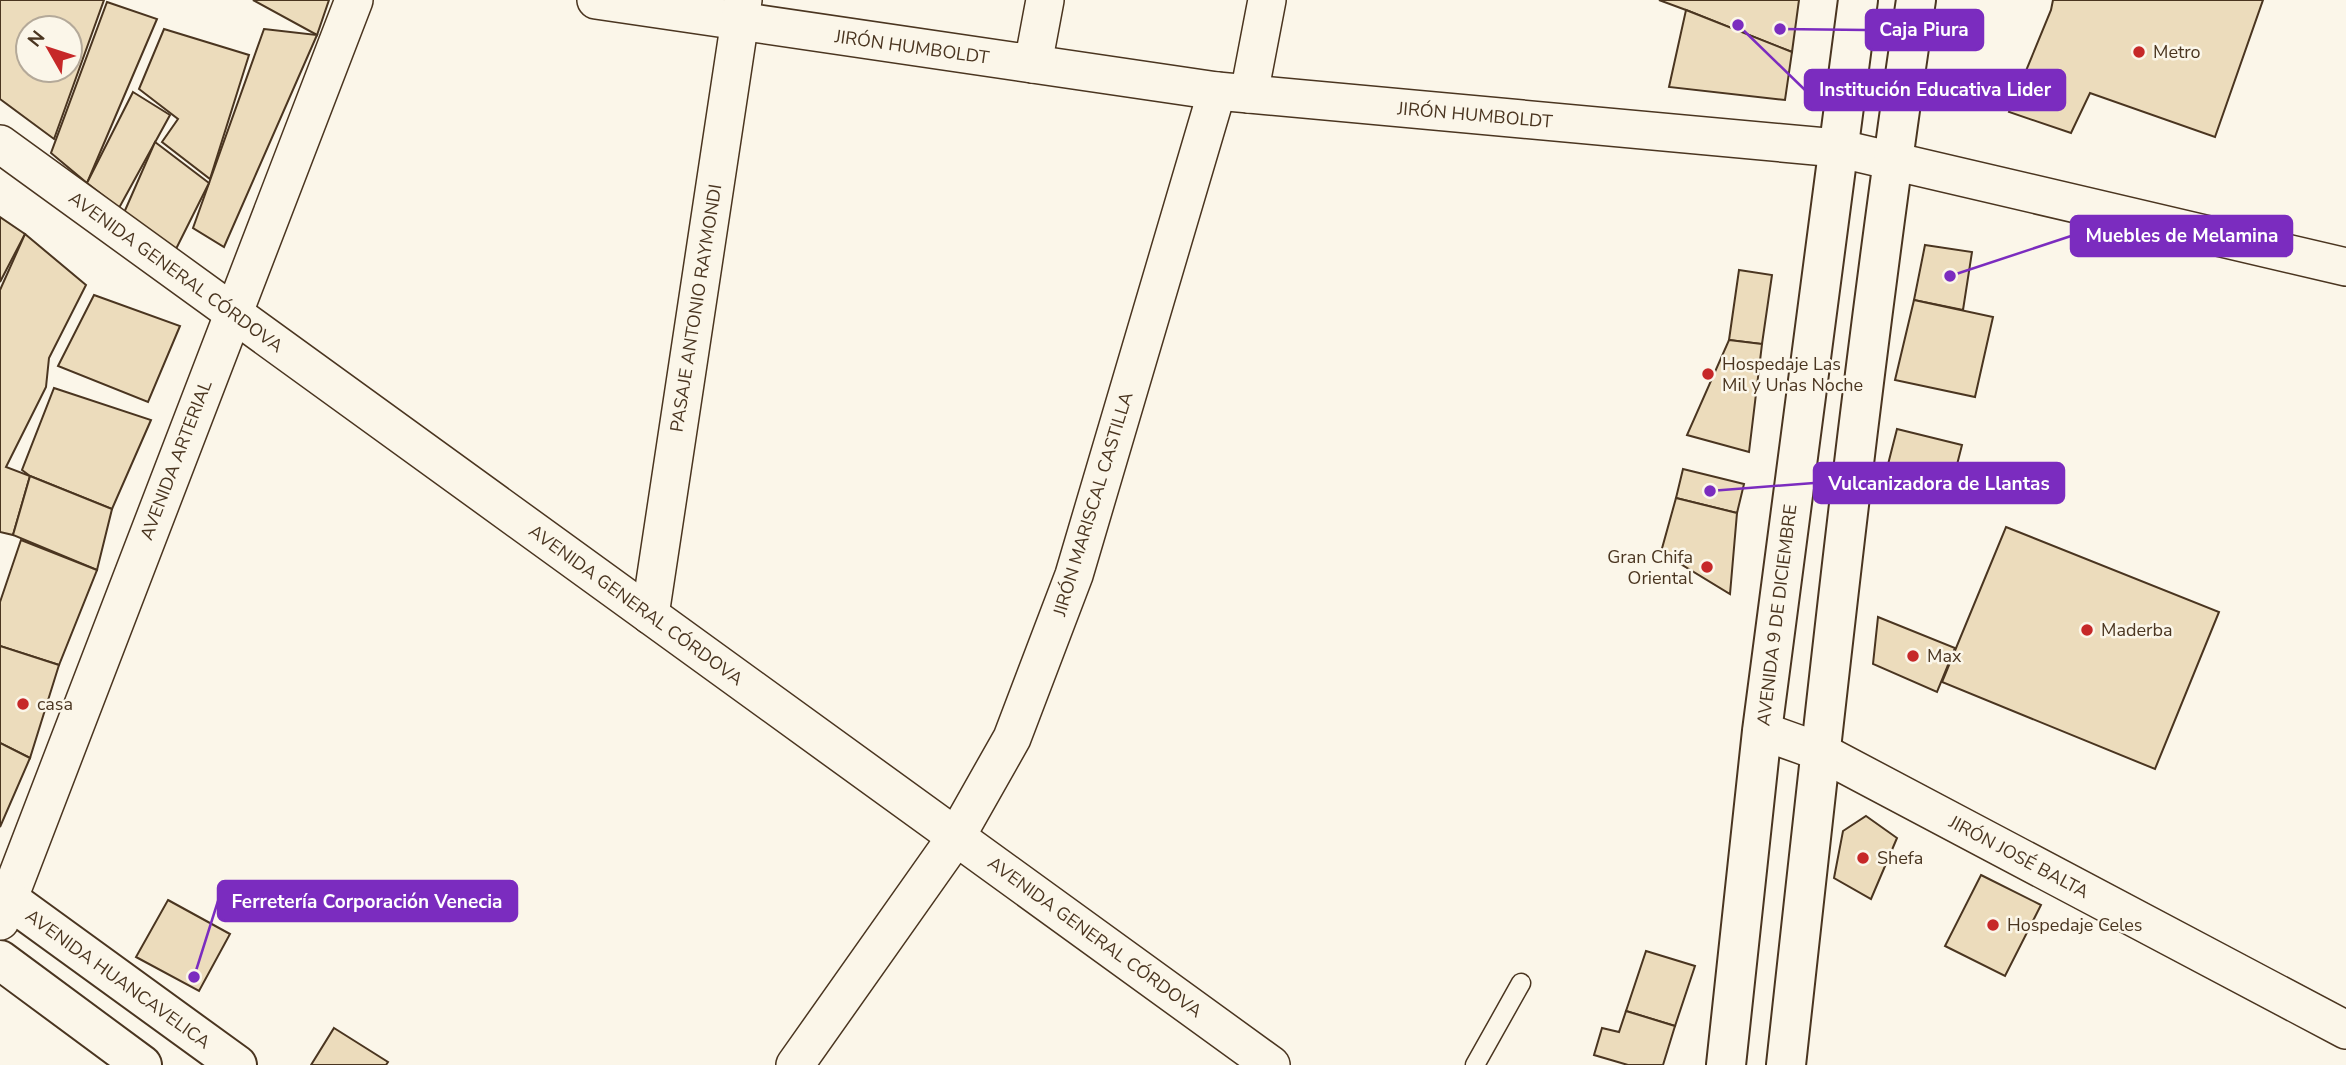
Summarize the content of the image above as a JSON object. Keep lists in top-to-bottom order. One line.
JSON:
{"streets":{"main road":["AVENIDA 9 DE DICIEMBRE","AVENIDA HUANCAVELICA"],"street":["JIRÓN HUMBOLDT","AVENIDA GENERAL CÓRDOVA","PASAJE ANTONIO RAYMONDI","AVENIDA ARTERIAL","JIRÓN MARISCAL CASTILLA","JIRÓN JOSÉ BALTA"]},"crossings":[["JIRÓN HUMBOLDT","PASAJE ANTONIO RAYMONDI"],["JIRÓN HUMBOLDT","JIRÓN MARISCAL CASTILLA"],["JIRÓN HUMBOLDT","AVENIDA 9 DE DICIEMBRE"],["AVENIDA GENERAL CÓRDOVA","PASAJE ANTONIO RAYMONDI"],["AVENIDA GENERAL CÓRDOVA","AVENIDA ARTERIAL"],["AVENIDA GENERAL CÓRDOVA","JIRÓN MARISCAL CASTILLA"],["AVENIDA ARTERIAL","AVENIDA HUANCAVELICA"],["AVENIDA 9 DE DICIEMBRE","JIRÓN JOSÉ BALTA"]],"places":["Institución Educativa Lider","Caja Piura","Metro","Muebles de Melamina","Hospedaje Las Mil y Unas Noche","Vulcanizadora de Llantas","Gran Chifa Oriental","Maderba","Max","casa","Shefa","Hospedaje Celes","Ferretería Corporación Venecia"],"north":"top left"}
